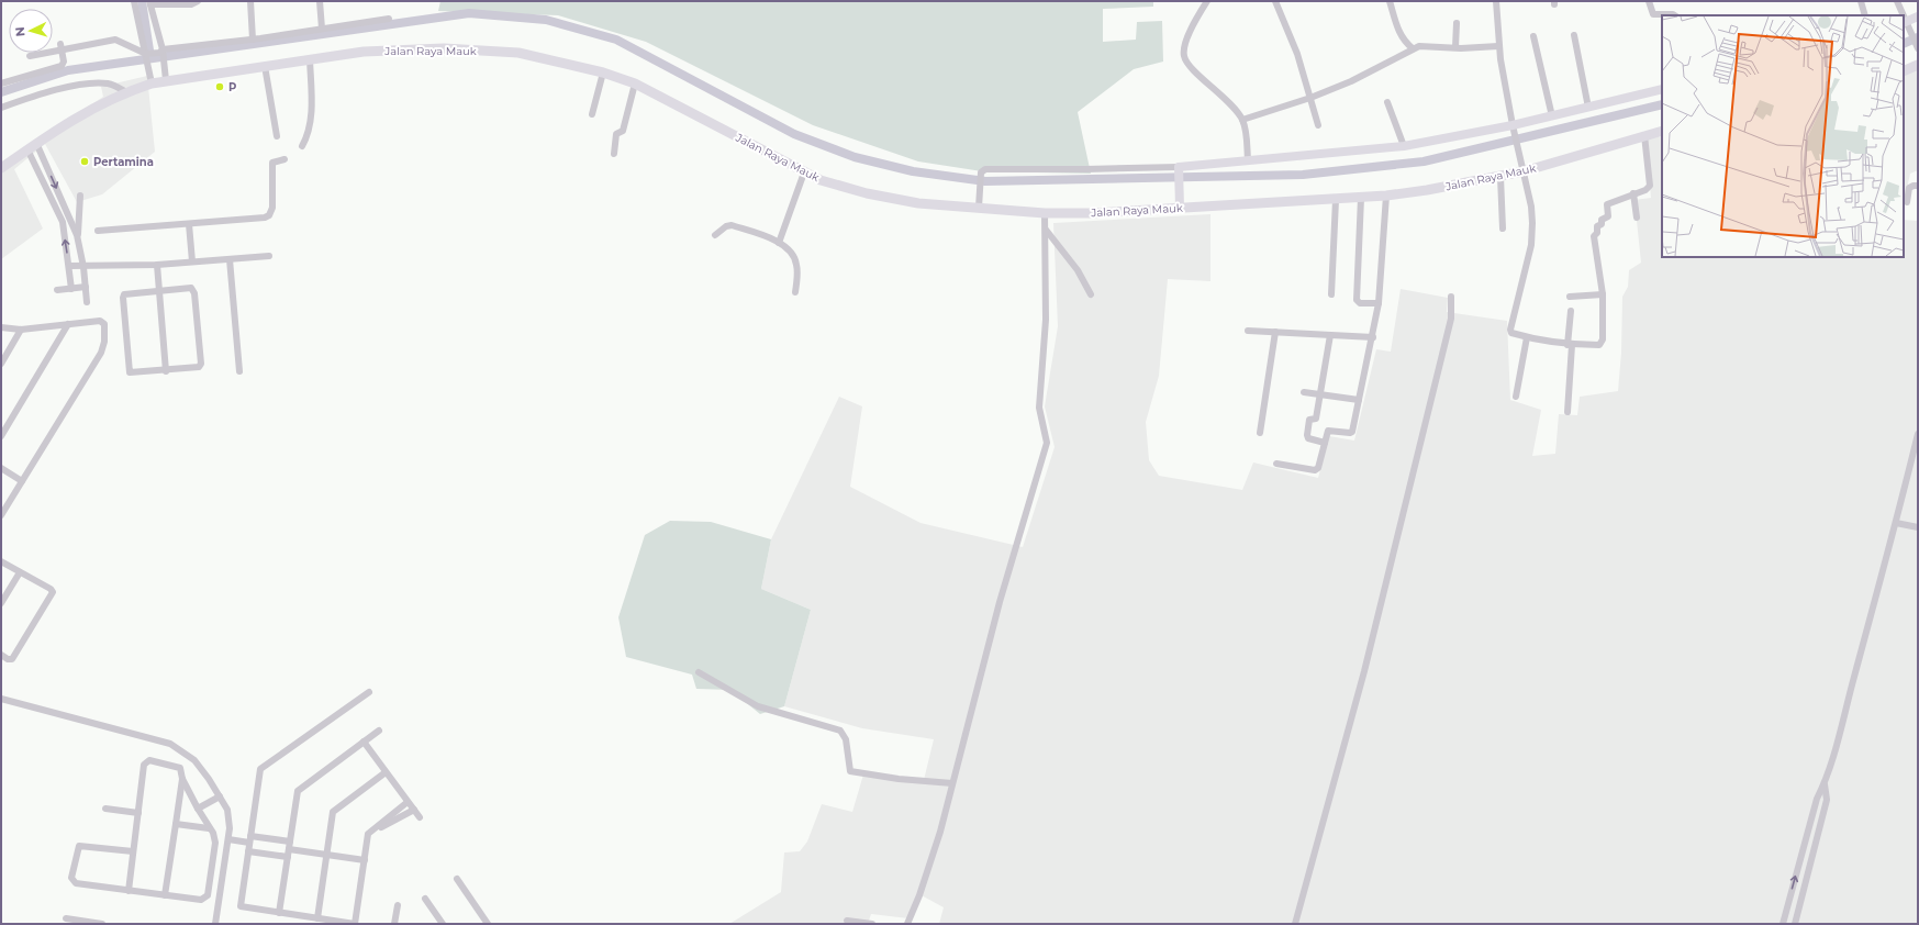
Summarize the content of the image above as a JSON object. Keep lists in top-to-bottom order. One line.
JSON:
{"streets":{"main road":["Jalan Raya Mauk"]},"places":["P","Pertamina"],"north":"left"}
